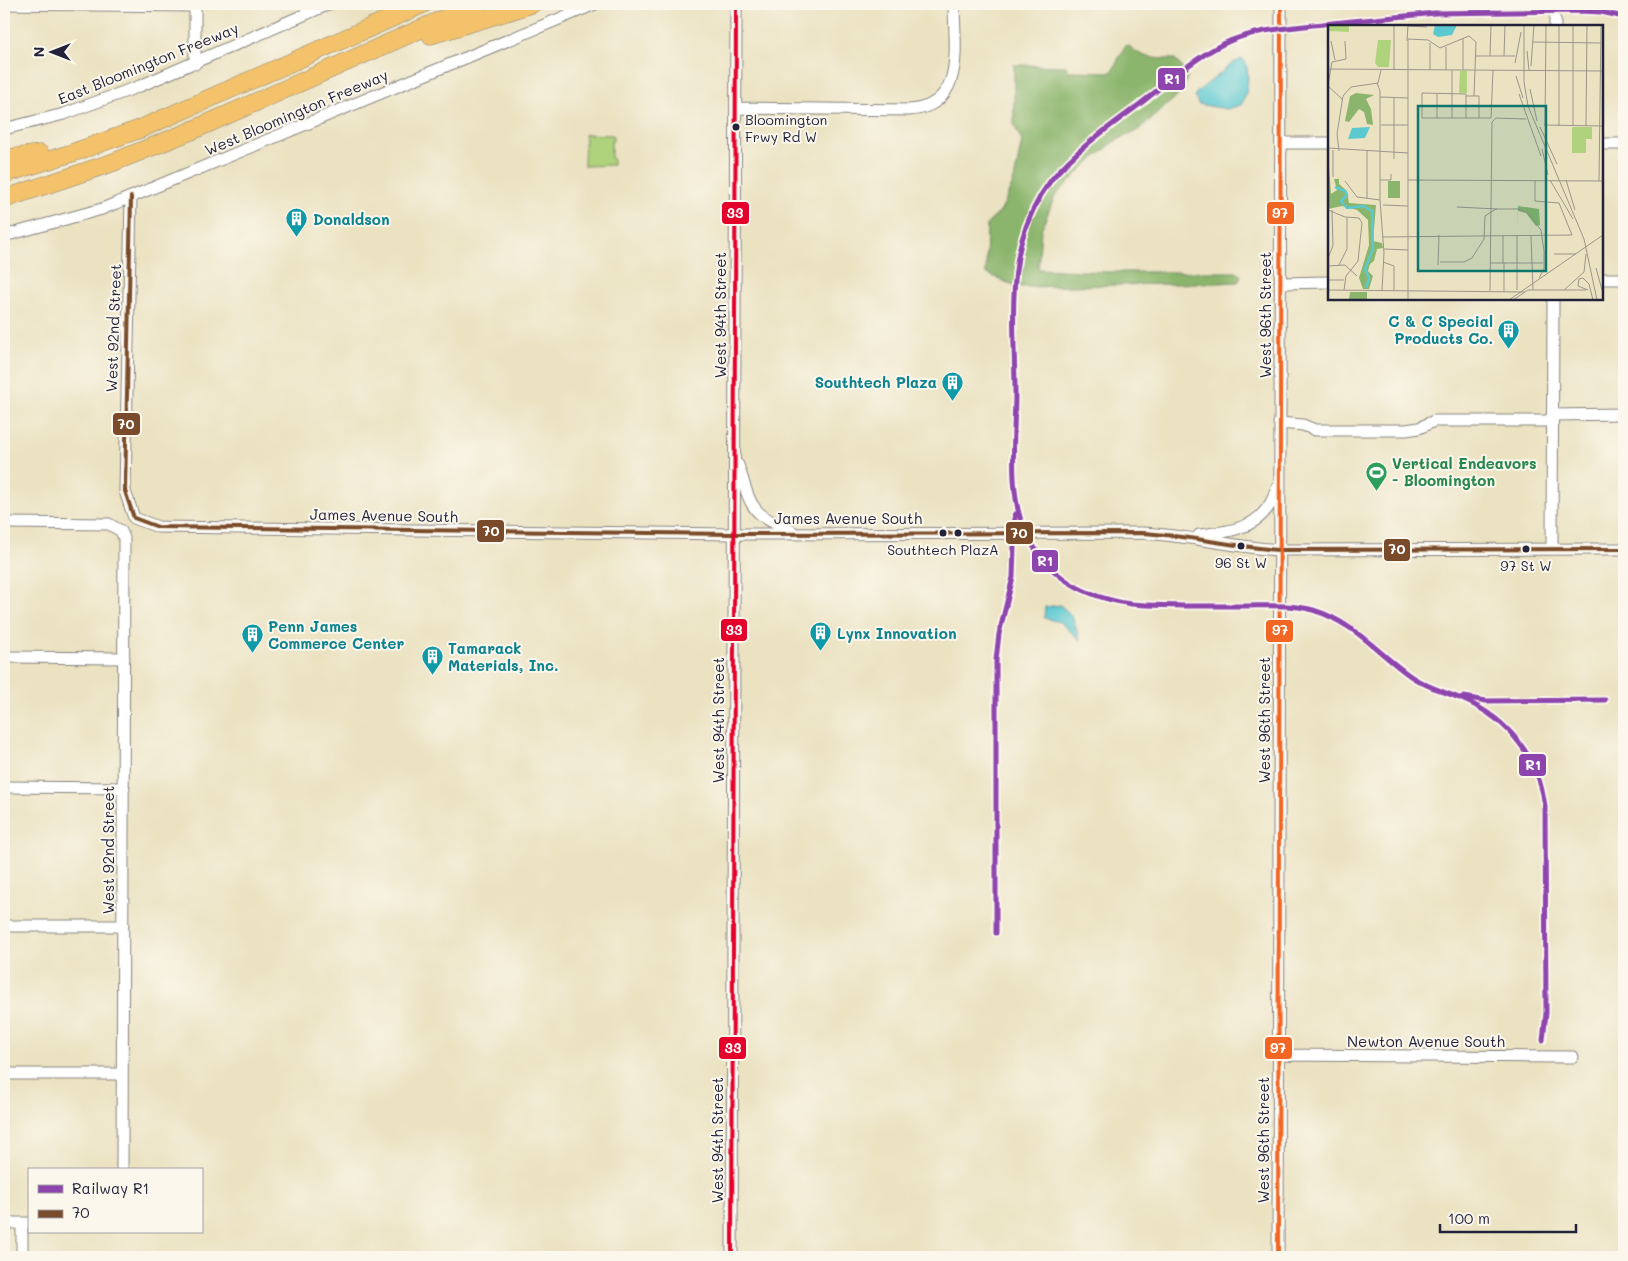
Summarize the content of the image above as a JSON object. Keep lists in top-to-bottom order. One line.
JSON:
{"streets":{"street":["East Bloomington Freeway","West Bloomington Freeway","West 94th Street","West 96th Street","West 92nd Street","James Avenue South","Newton Avenue South"]},"crossings":[["West Bloomington Freeway","West 92nd Street"],["West 94th Street","James Avenue South"],["West 96th Street","James Avenue South"],["West 96th Street","Newton Avenue South"],["West 92nd Street","James Avenue South"]],"places":{"other":["Bloomington Frwy Rd W","Southtech PlazA","96 St W","97 St W"],"building":["Donaldson","C & C Special Products Co.","Southtech Plaza","Lynx Innovation","Penn James Commerce Center","Tamarack Materials, Inc."],"sports":["Vertical Endeavors - Bloomington"]},"lines":["transit line 33","transit line 97","rail line R1","transit line 70"],"legend":["Railway R1","70"],"scale_bar":"100 m","north":"left"}
